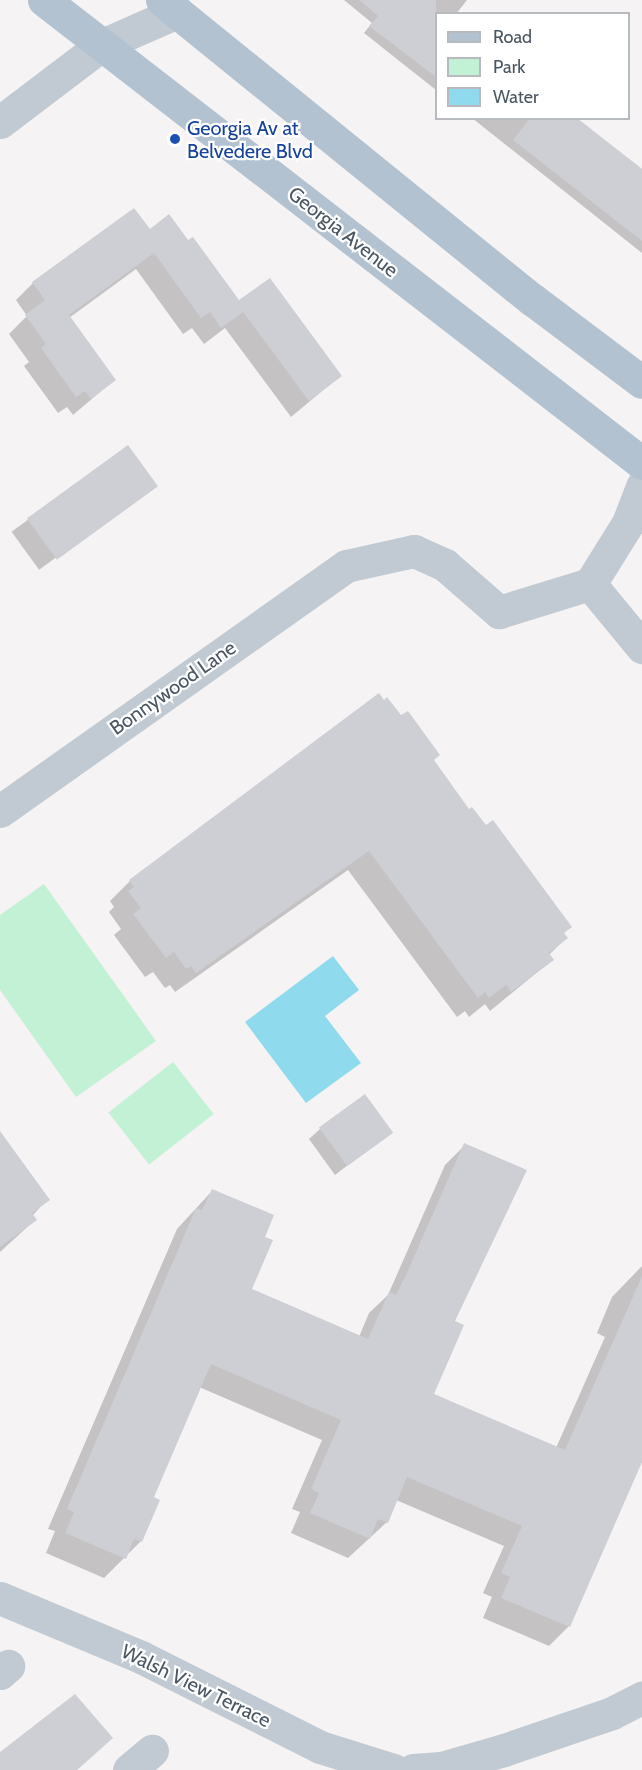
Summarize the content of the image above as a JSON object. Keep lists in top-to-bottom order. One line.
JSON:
{"streets":{"main road":["Georgia Avenue"],"street":["Bonnywood Lane","Walsh View Terrace"]},"places":["Georgia Av at Belvedere Blvd"],"legend":["Road","Park","Water"]}
